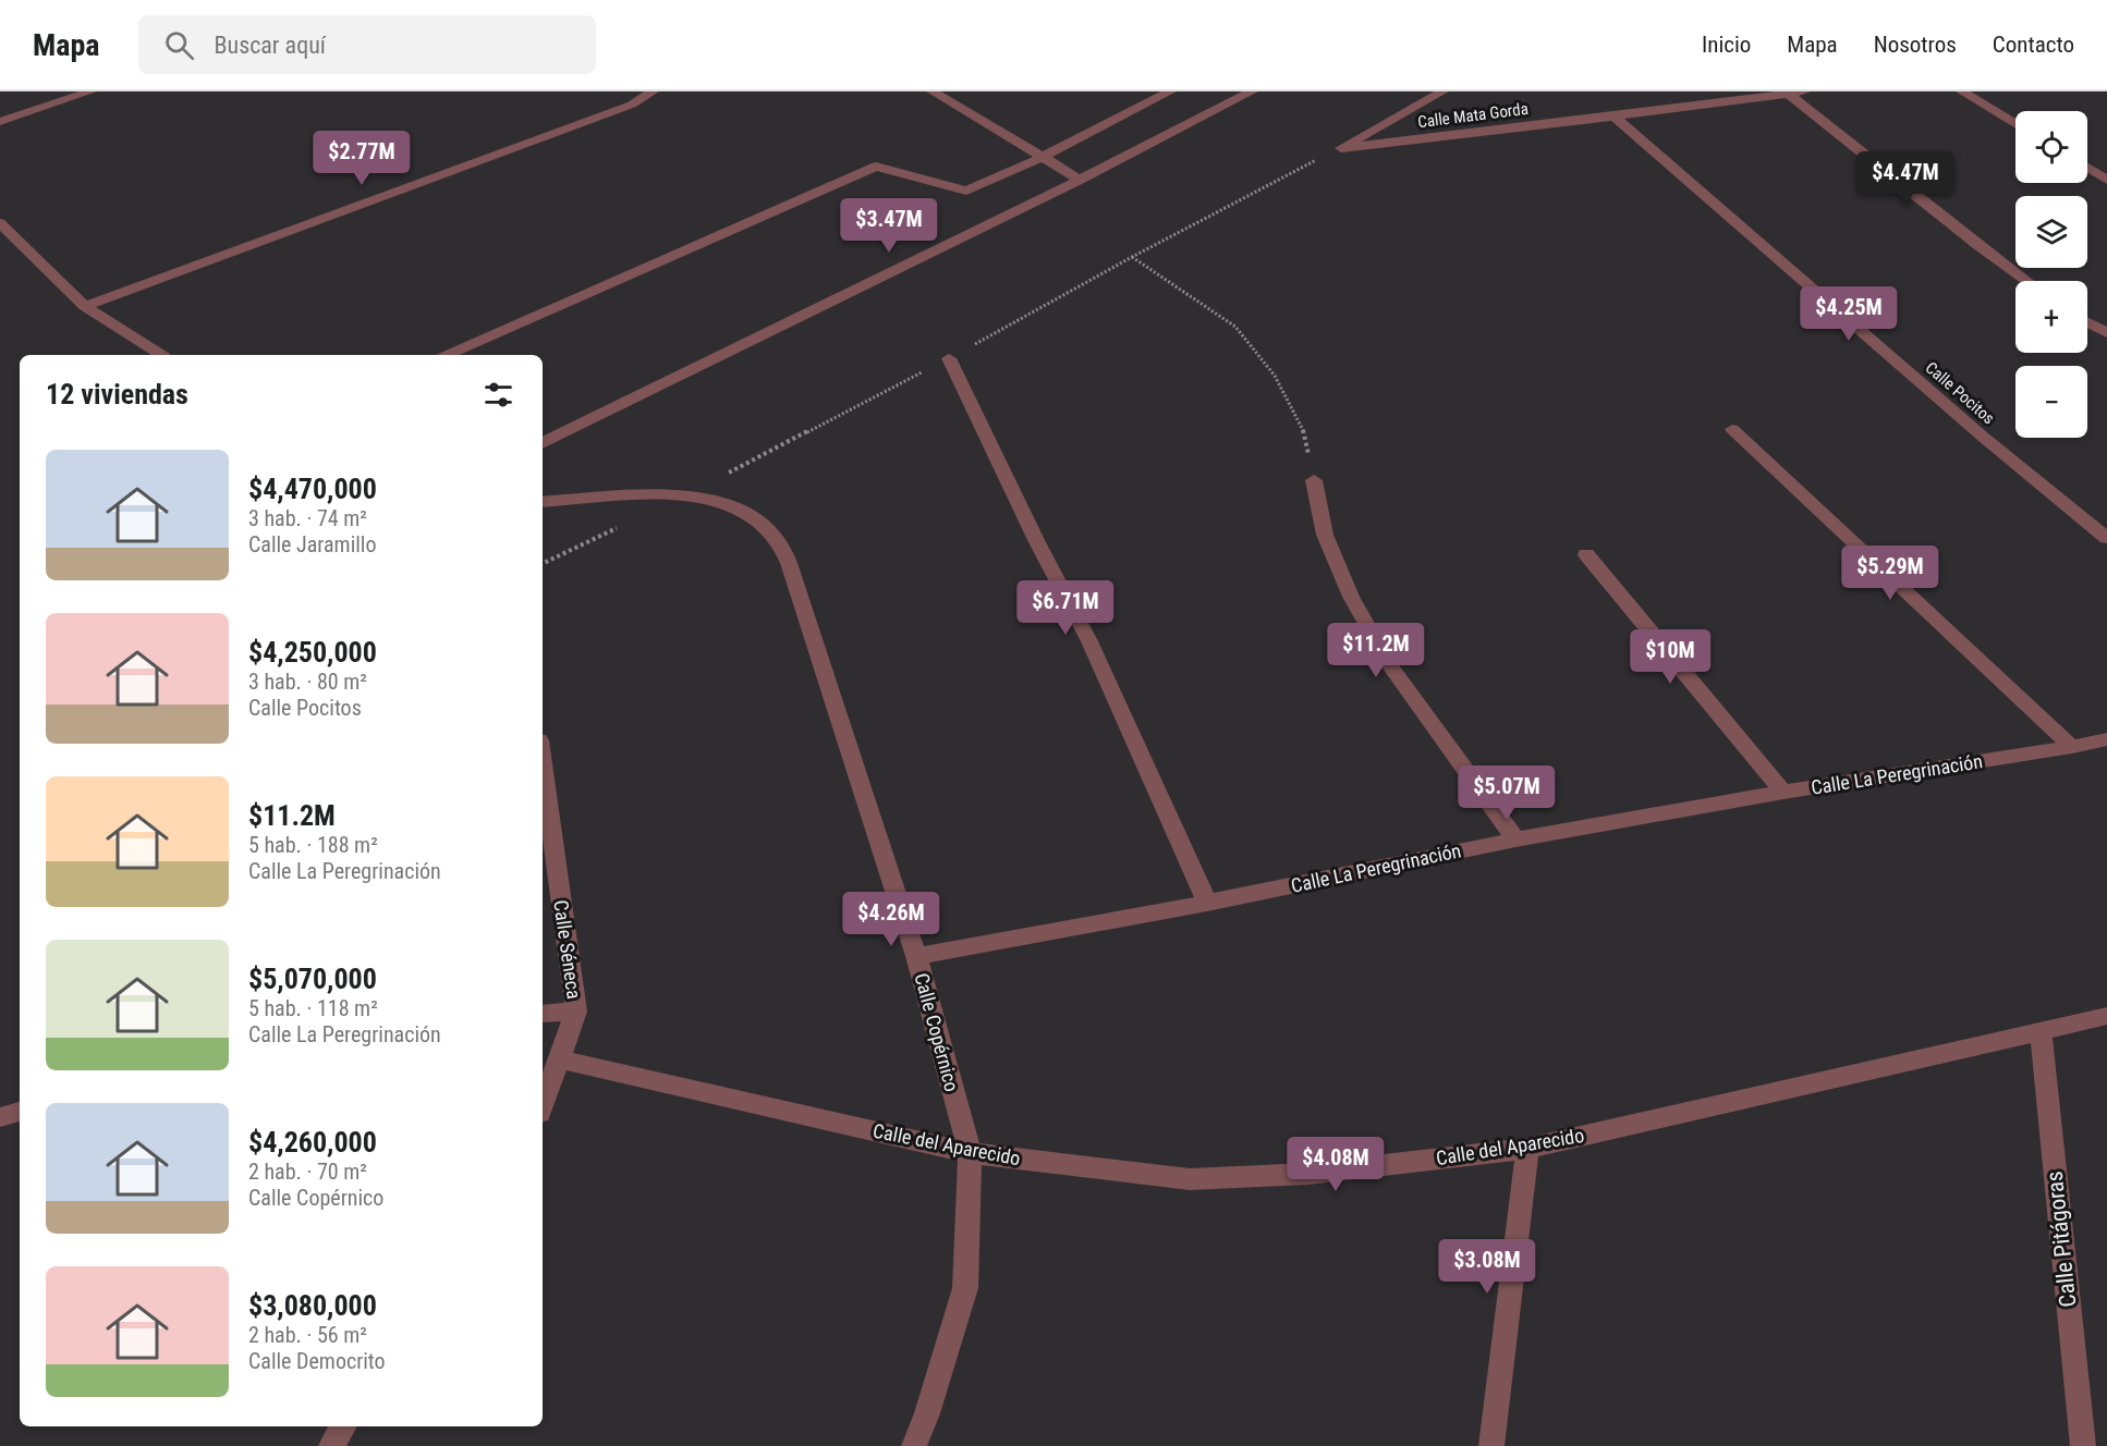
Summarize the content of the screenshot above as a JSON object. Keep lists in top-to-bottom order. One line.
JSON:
{"streets":{"street":["Calle Mata Gorda","Calle Pocitos","Calle La Peregrinación","Calle Séneca","Calle Copérnico","Calle del Aparecido","Calle Pitágoras"]},"crossings":[["Calle Mata Gorda","Calle Pocitos"],["Calle La Peregrinación","Calle Copérnico"],["Calle Séneca","Calle del Aparecido"],["Calle Copérnico","Calle del Aparecido"],["Calle del Aparecido","Calle Pitágoras"]],"page":{"header":"Mapa","search":"Buscar aquí","nav":["Inicio","Mapa","Nosotros","Contacto"],"map_buttons":["+","−"],"price":["$2.77M","$4.47M","$3.47M","$4.25M","$5.29M","$6.71M","$11.2M","$10M","$5.07M","$4.26M","$4.08M","$3.08M"],"heading":"12 viviendas","list":[{"name":"$4,470,000","note":"3 hab. · 74 m² · Calle Jaramillo"},{"name":"$4,250,000","note":"3 hab. · 80 m² · Calle Pocitos"},{"name":"$11.2M","note":"5 hab. · 188 m² · Calle La Peregrinación"},{"name":"$5,070,000","note":"5 hab. · 118 m² · Calle La Peregrinación"},{"name":"$4,260,000","note":"2 hab. · 70 m² · Calle Copérnico"},{"name":"$3,080,000","note":"2 hab. · 56 m² · Calle Democrito"}]}}
